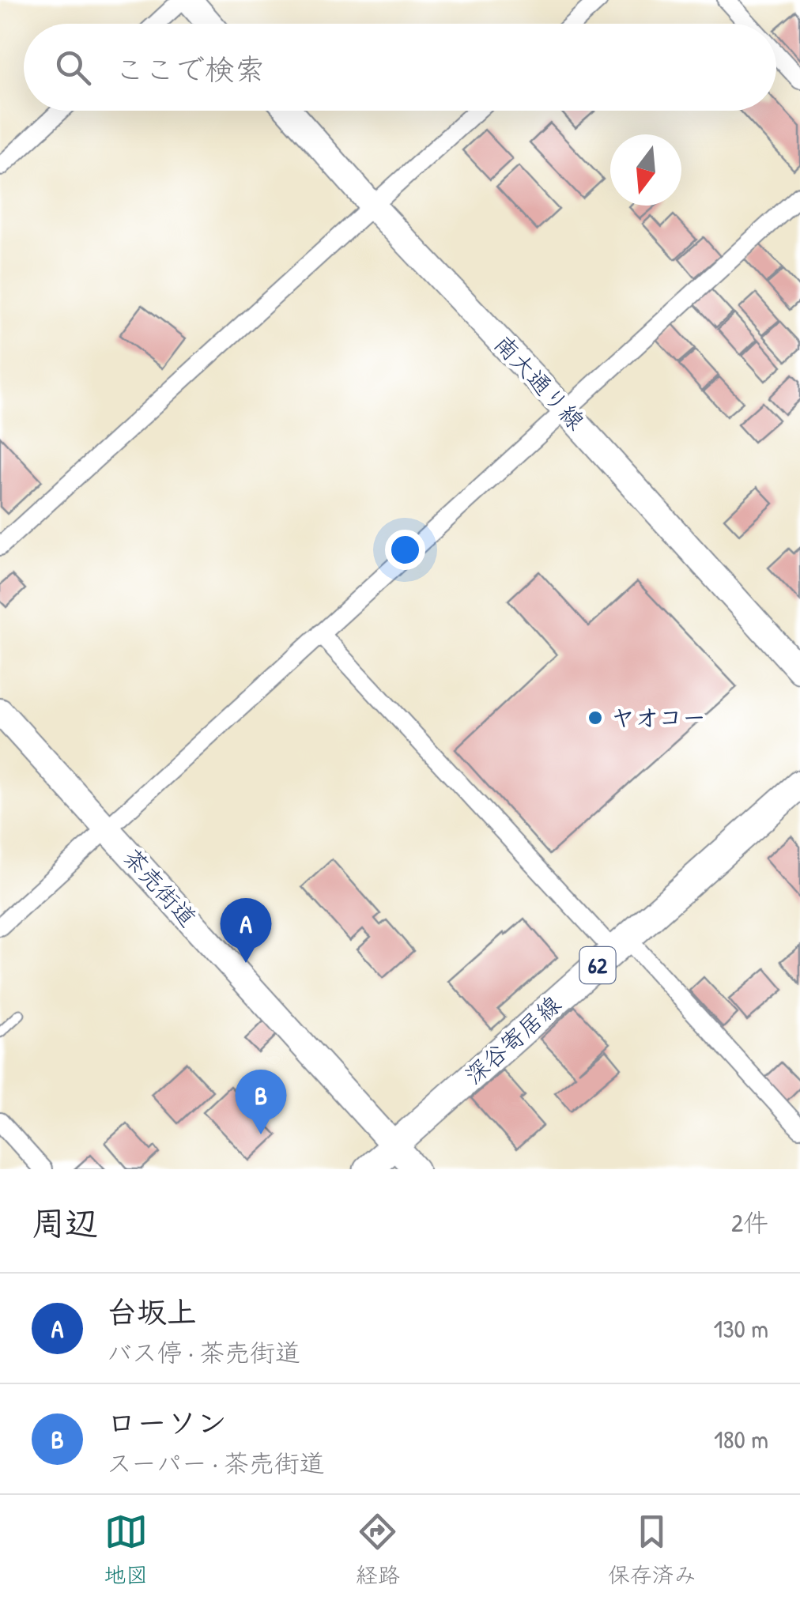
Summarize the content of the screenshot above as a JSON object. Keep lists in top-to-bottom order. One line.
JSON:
{"streets":{"main road":["62","深谷寄居線"],"street":["南大通り線","茶売街道"]},"crossings":[["茶売街道","深谷寄居線"]],"places":["ヤオコー"],"north":"bottom","page":{"search":"ここで検索","pins":["A","B"],"heading":["周辺","2件"],"list":[{"mark":"A","name":"台坂上","note":"バス停 · 茶売街道","value":"130 m"},{"mark":"B","name":"ローソン","note":"スーパー · 茶売街道","value":"180 m"}],"nav":["地図","経路","保存済み"]}}
